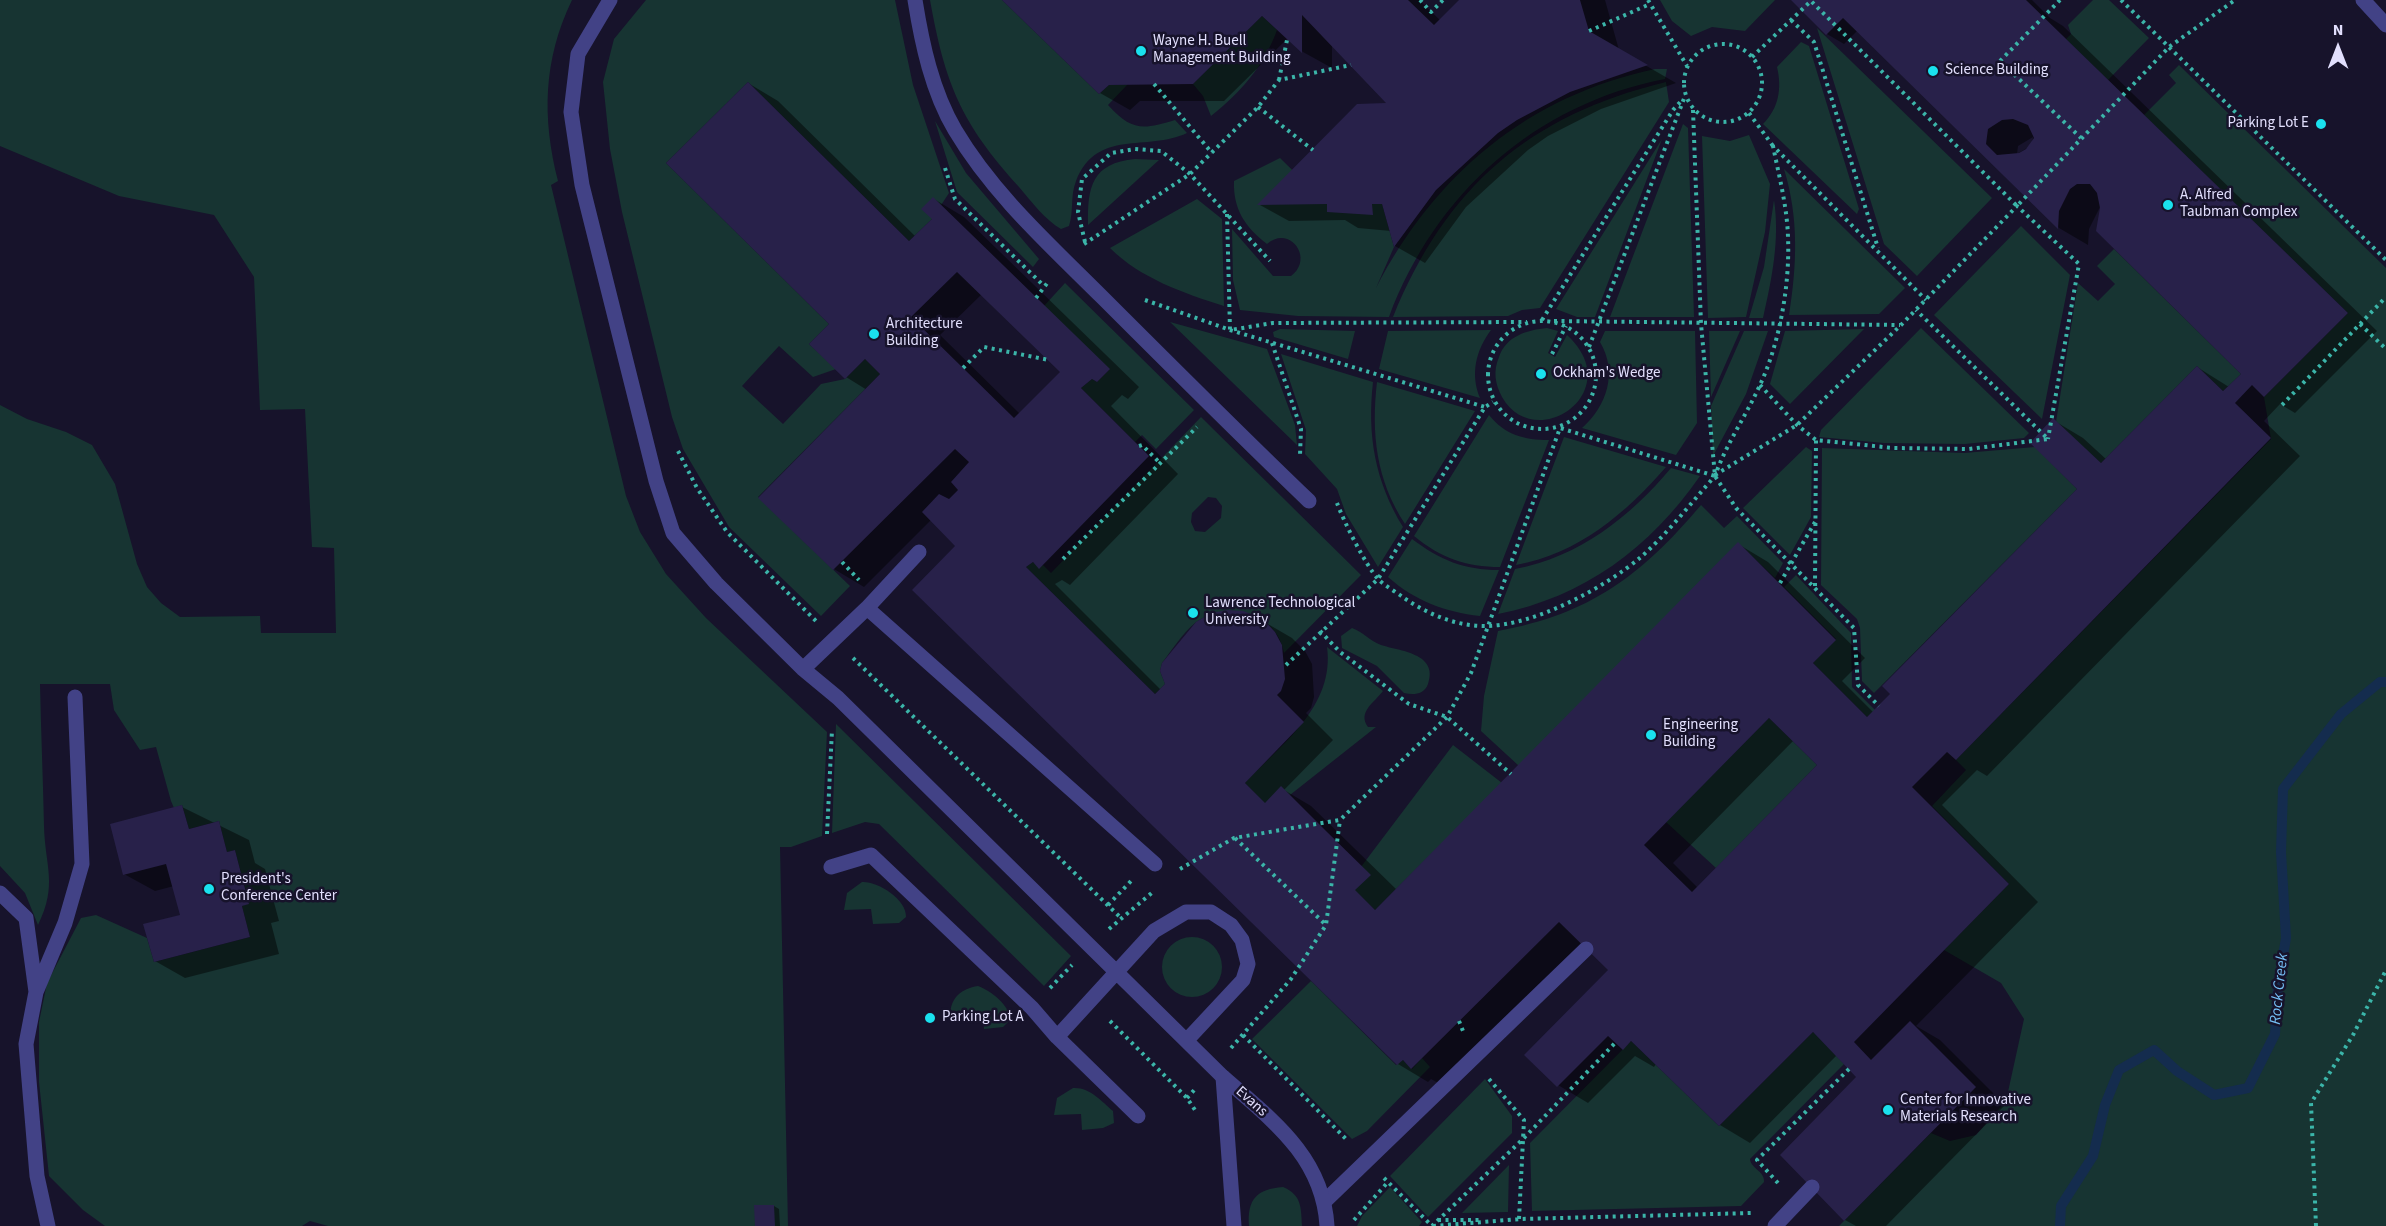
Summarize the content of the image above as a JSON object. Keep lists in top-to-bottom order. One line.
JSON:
{"streets":{"street":["Evans"]},"water":["Rock Creek"],"places":["Wayne H. Buell Management Building","Science Building","Parking Lot E","A. Alfred Taubman Complex","Architecture Building","Ockham's Wedge","Lawrence Technological University","Engineering Building","President's Conference Center","Parking Lot A","Center for Innovative Materials Research"],"north":"top"}
